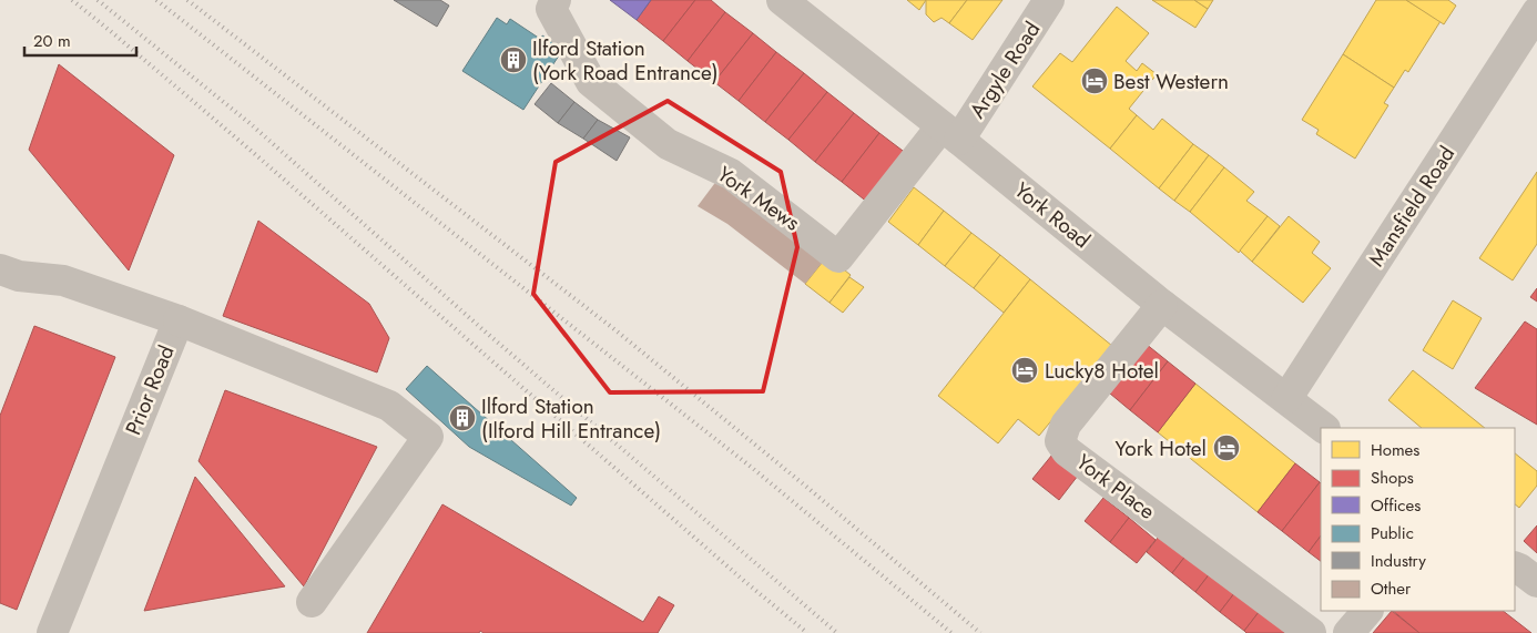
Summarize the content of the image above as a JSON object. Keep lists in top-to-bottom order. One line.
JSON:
{"streets":{"street":["Argyle Road","York Mews","Mansfield Road","York Road","Prior Road","York Place"]},"crossings":[["Argyle Road","York Mews"],["Argyle Road","York Road"],["York Mews","York Road"],["Mansfield Road","York Road"],["York Road","York Place"]],"places":{"building":["Ilford Station (York Road Entrance)","Ilford Station (Ilford Hill Entrance)"],"hotel":["Best Western","Lucky8 Hotel","York Hotel"]},"legend":["Homes","Shops","Offices","Public","Industry","Other"],"scale_bar":"20 m"}
